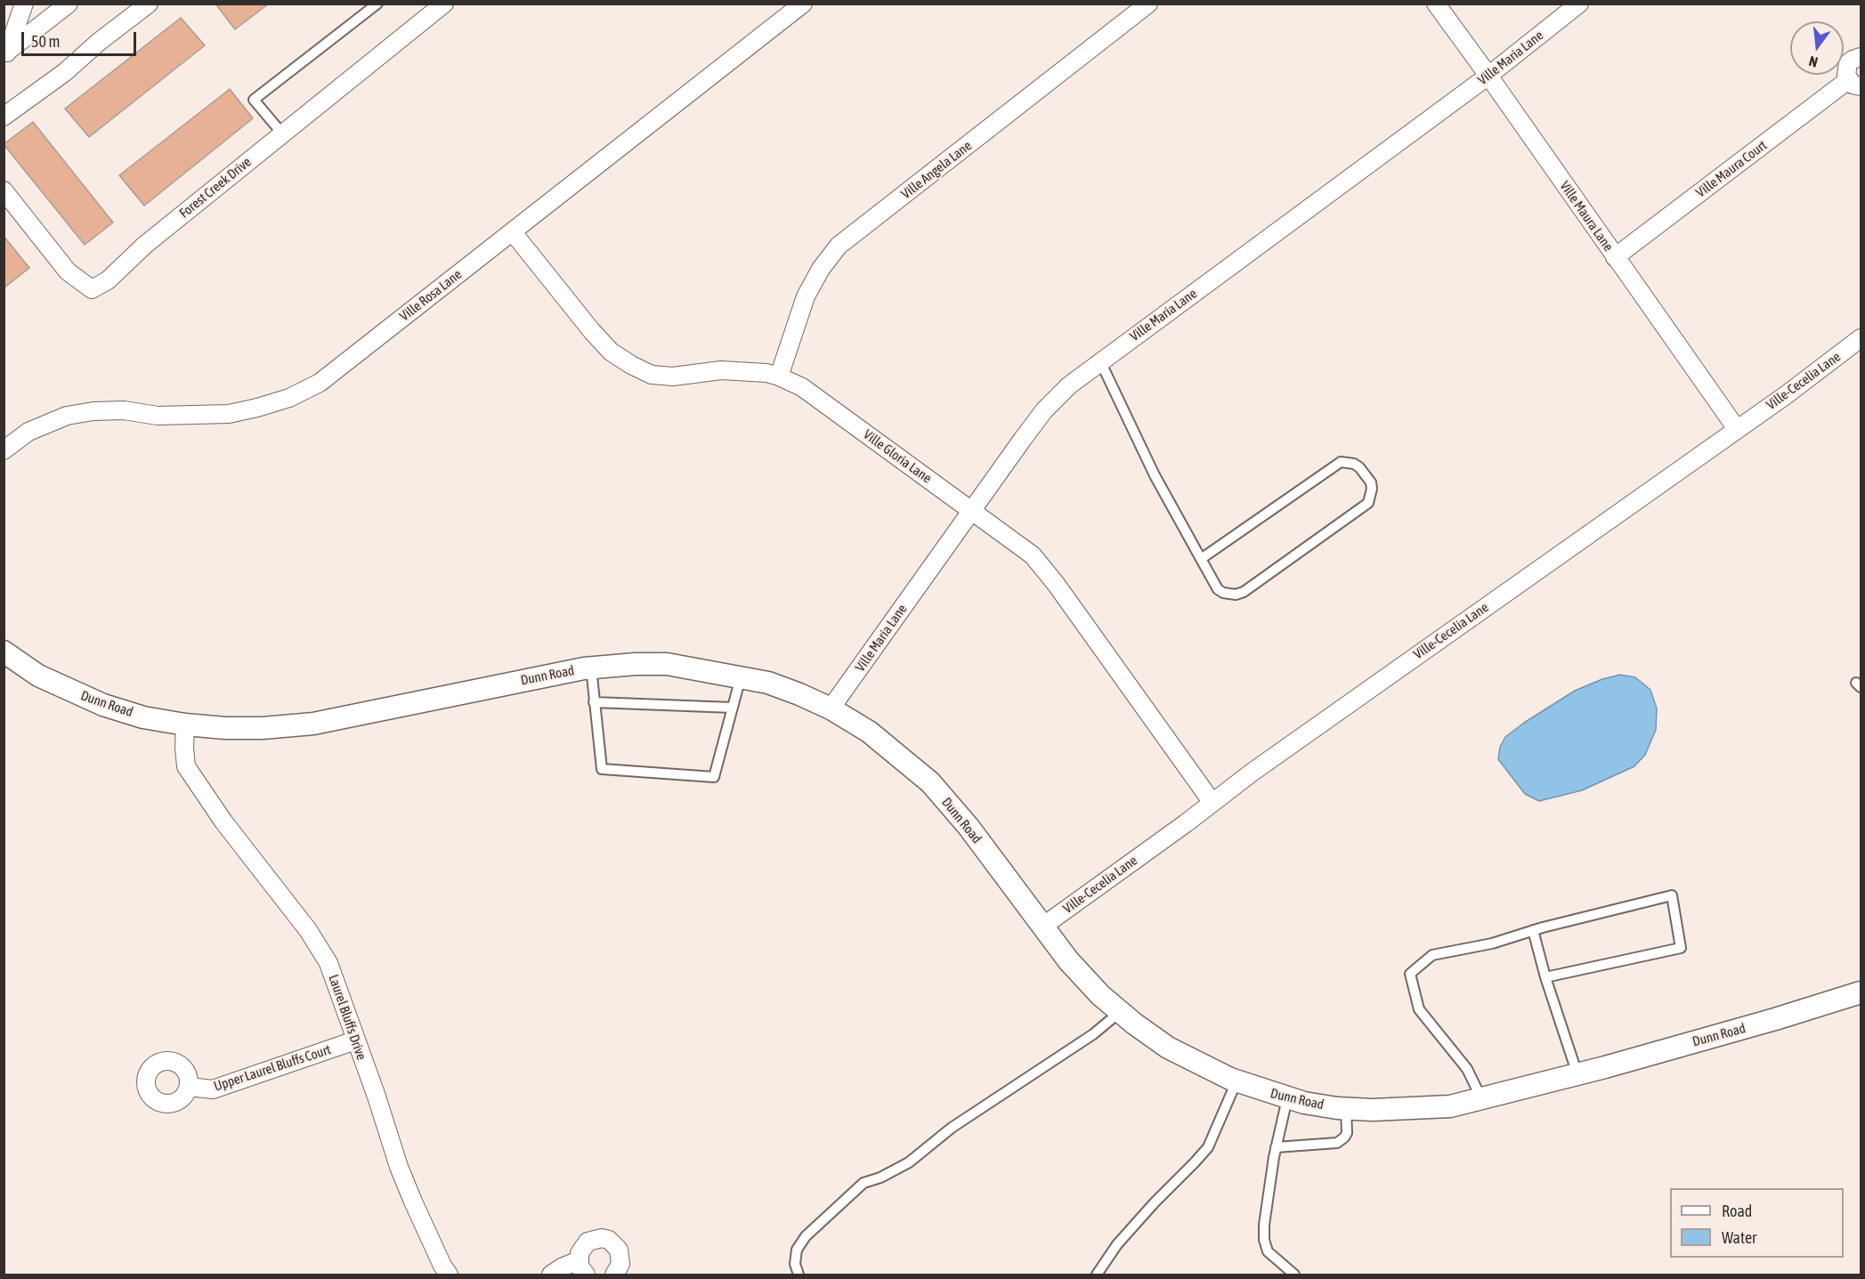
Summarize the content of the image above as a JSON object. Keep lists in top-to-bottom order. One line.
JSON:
{"streets":{"street":["Ville Maria Lane","Ville Maura Court","Ville Angela Lane","Forest Creek Drive","Ville Maura Lane","Ville Rosa Lane","Ville-Cecelia Lane","Ville Gloria Lane","Dunn Road","Laurel Bluffs Drive","Upper Laurel Bluffs Court"]},"crossings":[["Ville Maria Lane","Ville Maura Lane"],["Ville Maria Lane","Ville Gloria Lane"],["Ville Maria Lane","Dunn Road"],["Ville Maura Court","Ville Maura Lane"],["Ville Angela Lane","Ville Gloria Lane"],["Ville Maura Lane","Ville-Cecelia Lane"],["Ville Rosa Lane","Ville Gloria Lane"],["Ville-Cecelia Lane","Ville Gloria Lane"],["Ville-Cecelia Lane","Dunn Road"],["Dunn Road","Laurel Bluffs Drive"],["Laurel Bluffs Drive","Upper Laurel Bluffs Court"]],"legend":["Road","Water"],"scale_bar":"50 m","north":"bottom"}
